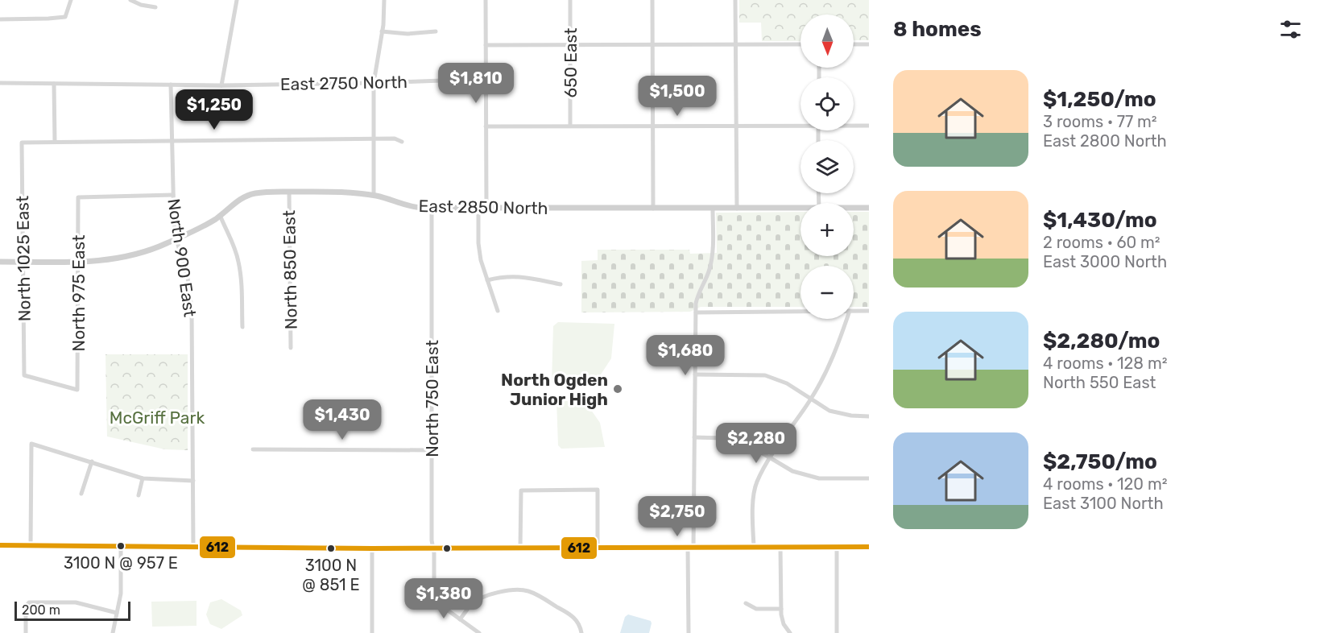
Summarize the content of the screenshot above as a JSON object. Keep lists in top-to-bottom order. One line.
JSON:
{"streets":{"street":["650 East","East 2750 North","East 2850 North","North 900 East","North 1025 East","North 850 East","North 975 East","North 750 East"]},"crossings":[["East 2750 North","North 900 East"],["East 2850 North","North 900 East"],["East 2850 North","North 1025 East"],["East 2850 North","North 850 East"],["East 2850 North","North 975 East"],["East 2850 North","North 750 East"],["North 900 East","North 975 East"],["North 1025 East","North 975 East"]],"parks":["McGriff Park"],"places":["North Ogden Junior High","3100 N @ 957 E","3100 N @ 851 E"],"lines":["transit line 612"],"scale_bar":"200 m","north":"bottom","page":{"heading":"8 homes","map_buttons":["+","−"],"list":[{"name":"$1,250/mo","note":"3 rooms · 77 m² · East 2800 North"},{"name":"$1,430/mo","note":"2 rooms · 60 m² · East 3000 North"},{"name":"$2,280/mo","note":"4 rooms · 128 m² · North 550 East"},{"name":"$2,750/mo","note":"4 rooms · 120 m² · East 3100 North"}],"price":["$1,810","$1,500","$1,250","$1,680","$1,430","$2,280","$2,750","$1,380"],"scale":"200 m"}}
